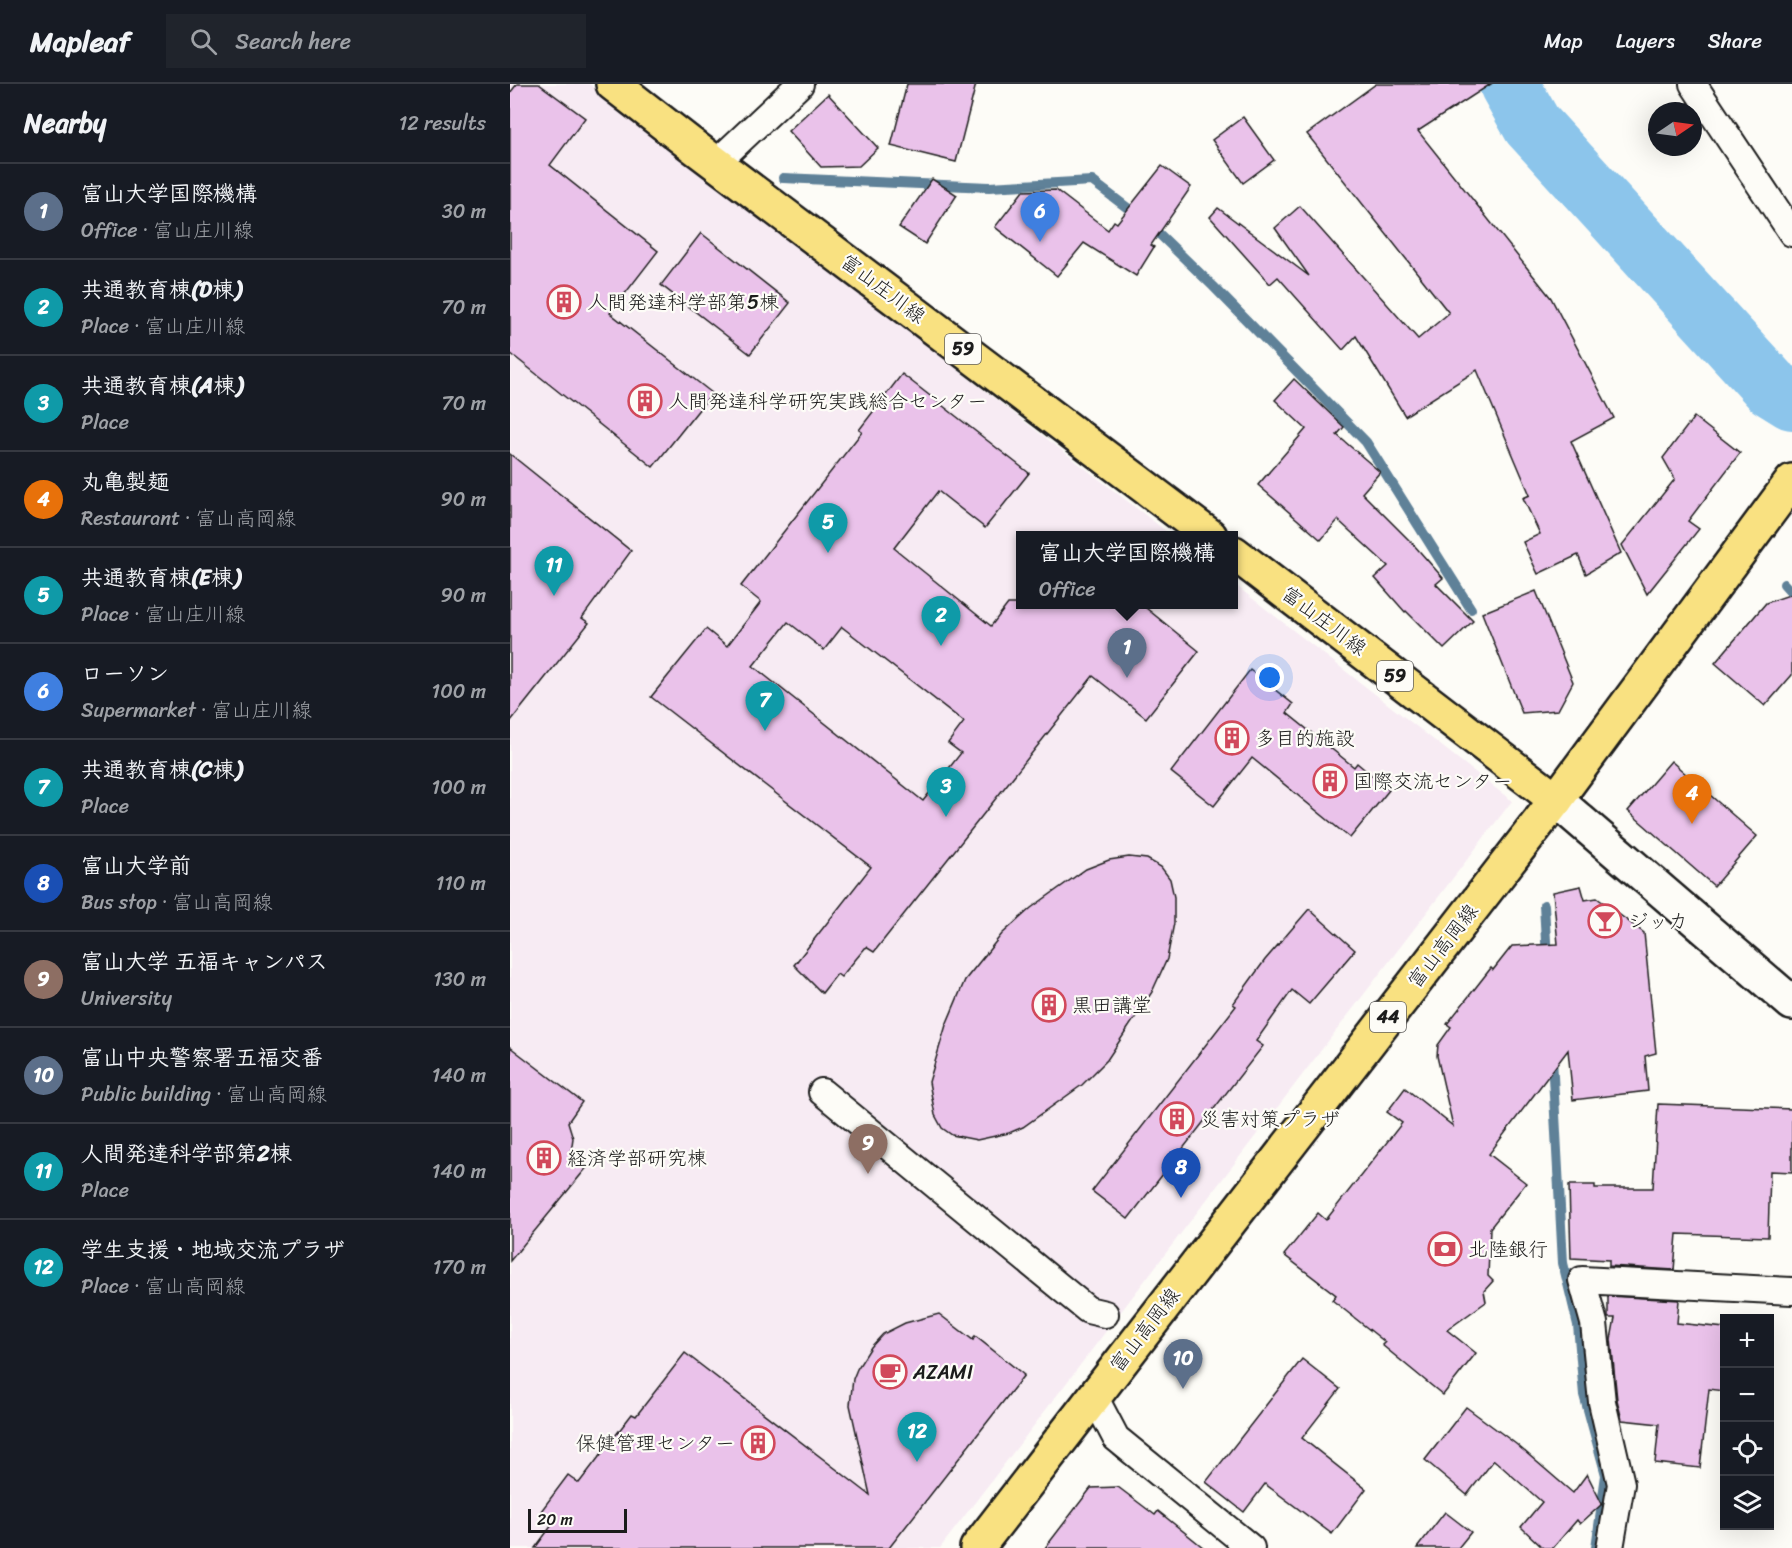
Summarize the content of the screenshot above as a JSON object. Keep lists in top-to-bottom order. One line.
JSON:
{"streets":{"main road":["富山庄川線","59","富山高岡線","44"]},"crossings":[["富山庄川線","富山高岡線"]],"places":{"building":["人間発達科学部第5棟","人間発達科学研究実践総合センター","多目的施設","国際交流センター","黒田講堂","災害対策プラザ","経済学部研究棟","保健管理センター"],"bar":["ジッカ"],"bank":["北陸銀行"],"cafe":["AZAMI"]},"scale_bar":"20 m","north":"right","page":{"header":"Mapleaf","search":"Search here","nav":["Map","Layers","Share"],"heading":["Nearby","12 results"],"list":[{"mark":"1","name":"富山大学国際機構","note":"Office · 富山庄川線","value":"30 m"},{"mark":"2","name":"共通教育棟(D棟)","note":"Place · 富山庄川線","value":"70 m"},{"mark":"3","name":"共通教育棟(A棟)","note":"Place","value":"70 m"},{"mark":"4","name":"丸亀製麺","note":"Restaurant · 富山高岡線","value":"90 m"},{"mark":"5","name":"共通教育棟(E棟)","note":"Place · 富山庄川線","value":"90 m"},{"mark":"6","name":"ローソン","note":"Supermarket · 富山庄川線","value":"100 m"},{"mark":"7","name":"共通教育棟(C棟)","note":"Place","value":"100 m"},{"mark":"8","name":"富山大学前","note":"Bus stop · 富山高岡線","value":"110 m"},{"mark":"9","name":"富山大学 五福キャンパス","note":"University","value":"130 m"},{"mark":"10","name":"富山中央警察署五福交番","note":"Public building · 富山高岡線","value":"140 m"},{"mark":"11","name":"人間発達科学部第2棟","note":"Place","value":"140 m"},{"mark":"12","name":"学生支援・地域交流プラザ","note":"Place · 富山高岡線","value":"170 m"}],"pins":["6","5","11","2","1","7","3","4","9","8","10","12"],"popup":["富山大学国際機構","Office"],"map_buttons":["+","−"],"scale":"20 m"}}
